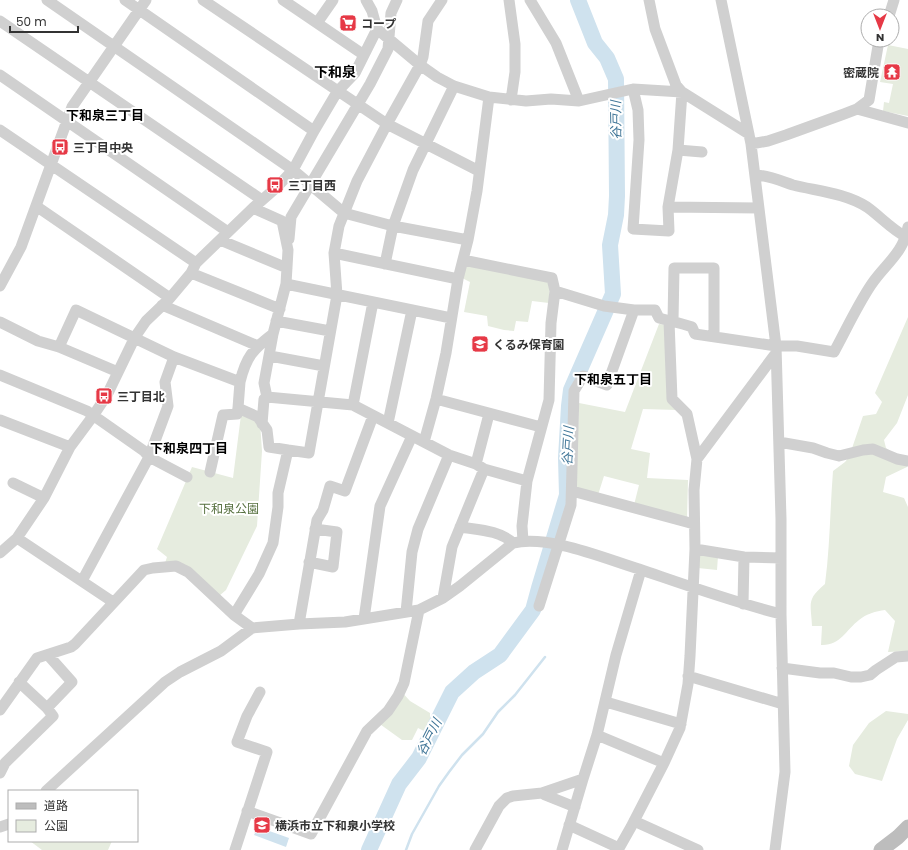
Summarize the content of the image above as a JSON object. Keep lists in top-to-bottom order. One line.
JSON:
{"districts":["下和泉","下和泉三丁目","下和泉五丁目","下和泉四丁目"],"water":["谷戸川"],"parks":["下和泉公園"],"places":{"supermarket":["コープ"],"temple":["密蔵院"],"bus stop":["三丁目中央","三丁目西","三丁目北"],"school or university":["くるみ保育園","横浜市立下和泉小学校"]},"legend":["道路","公園"],"scale_bar":"50 m","north":"bottom"}
